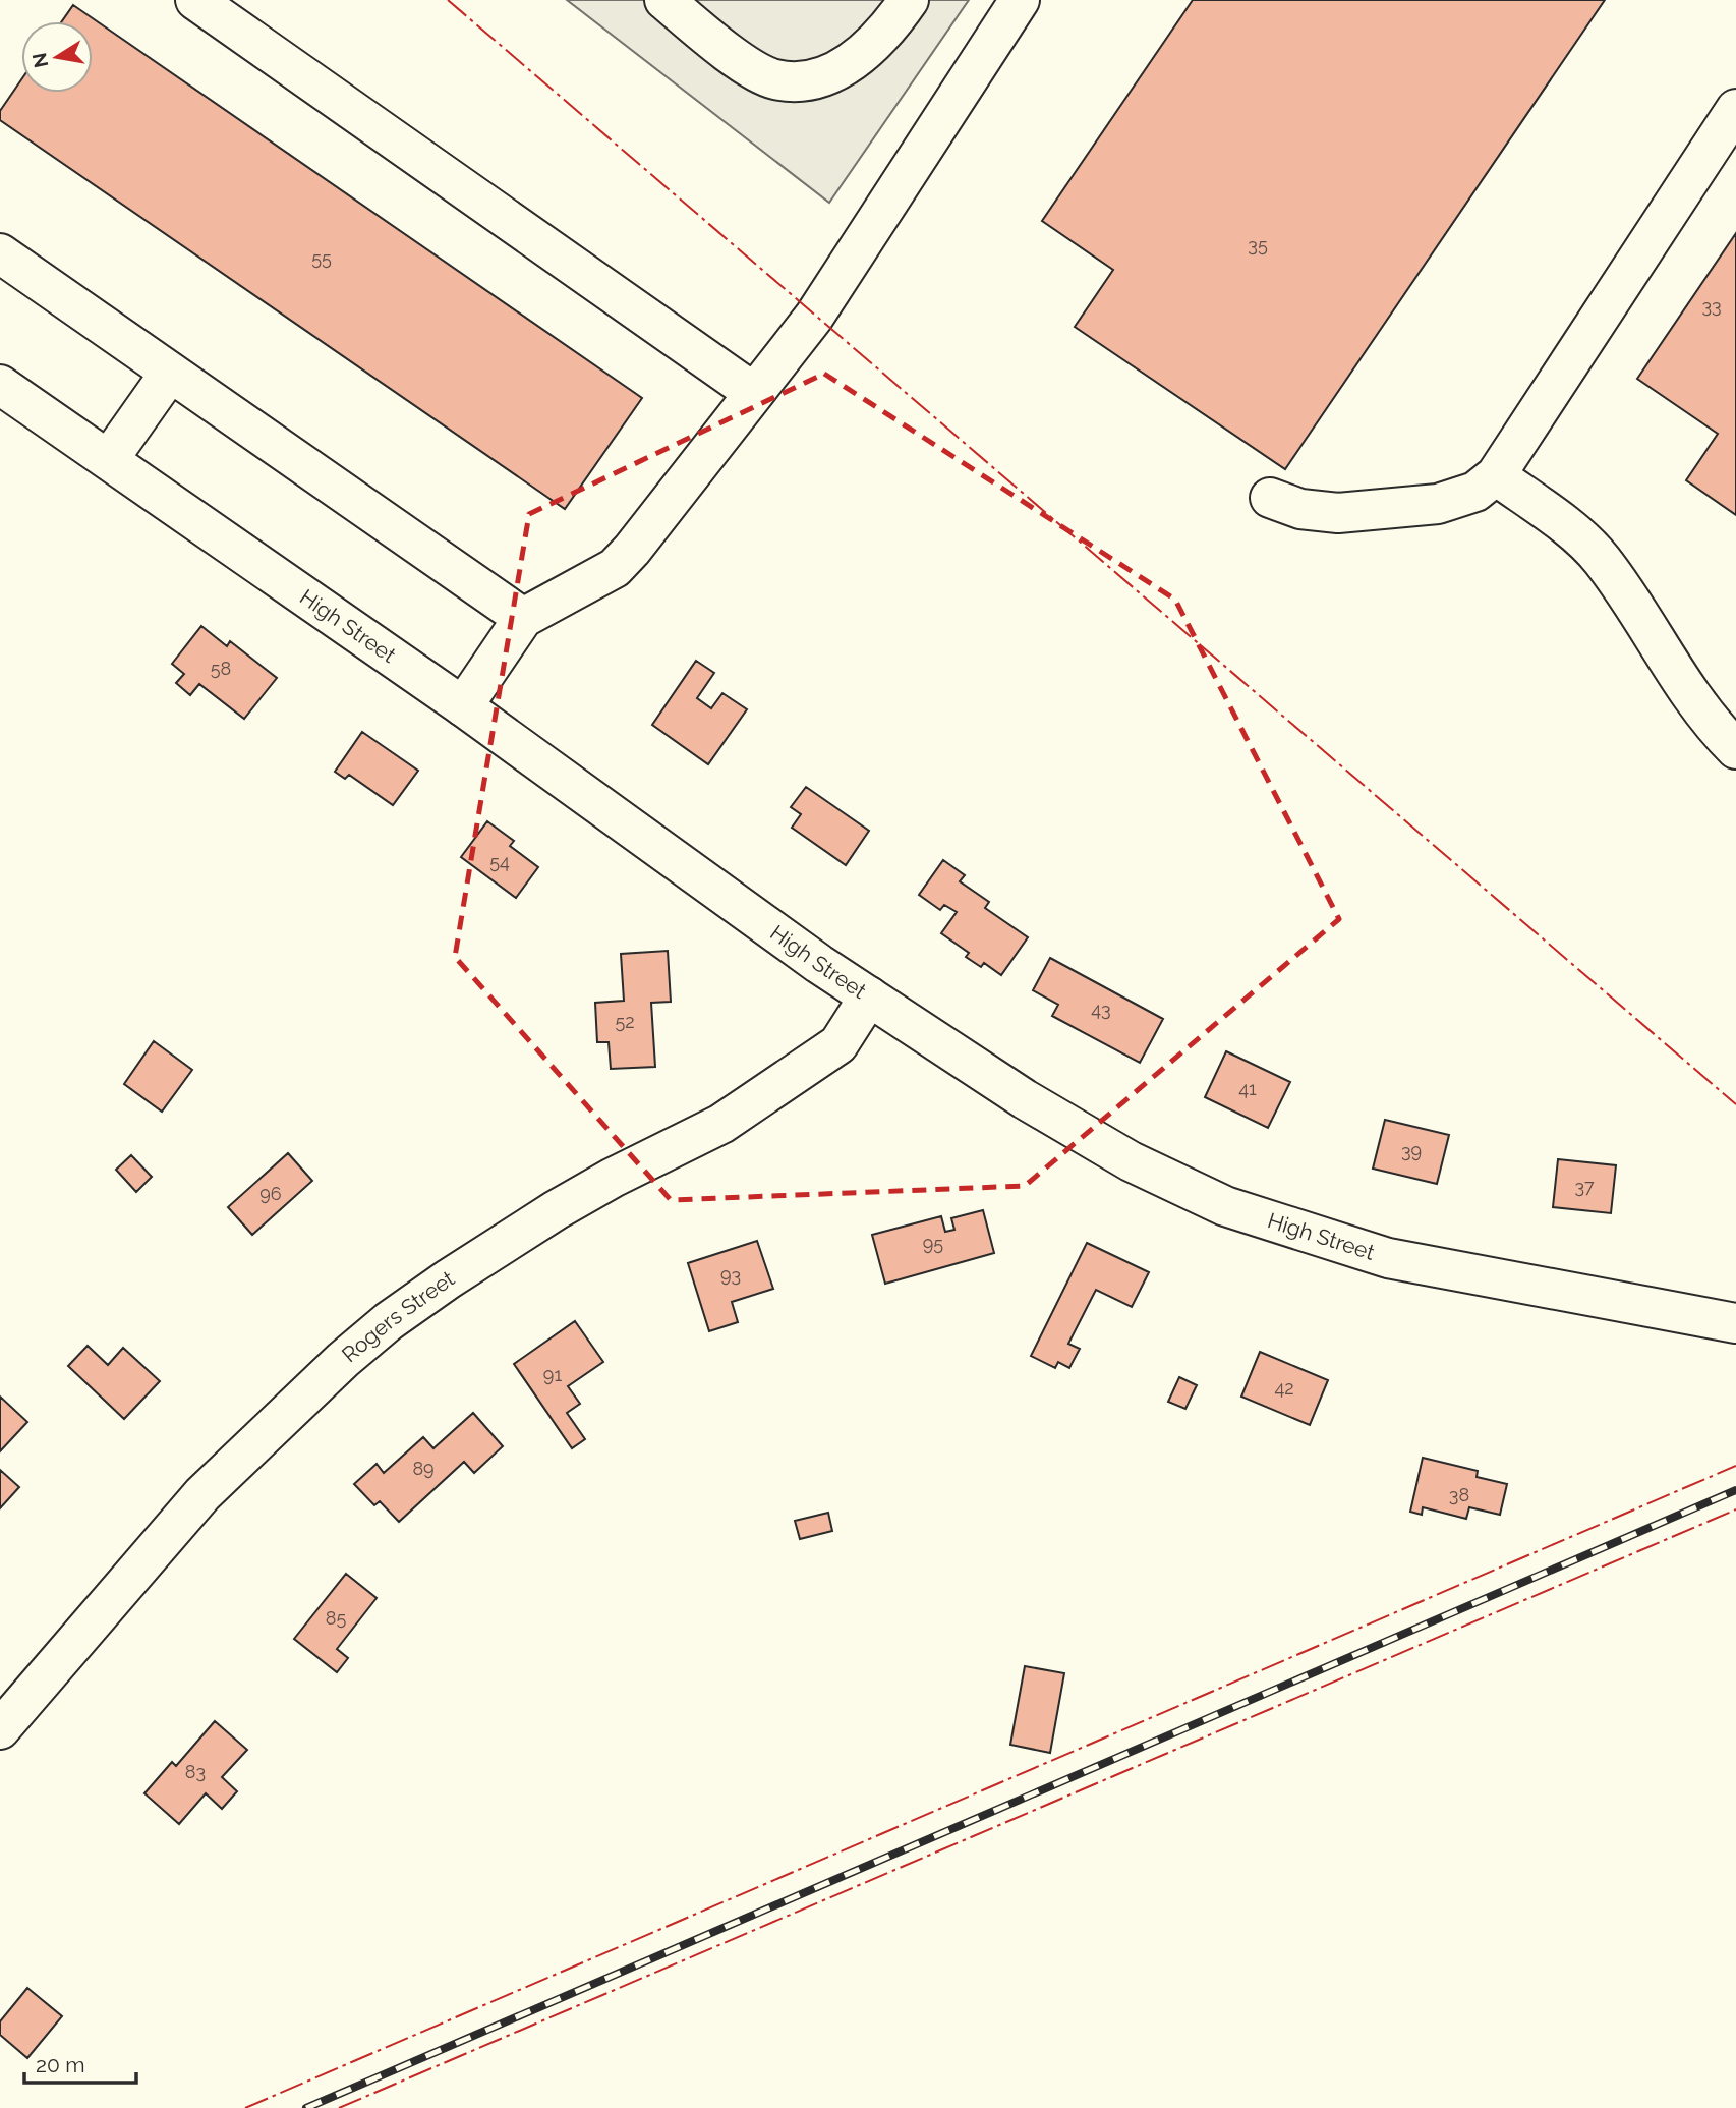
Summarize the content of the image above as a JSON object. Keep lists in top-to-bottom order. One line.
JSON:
{"streets":{"main road":["High Street","Rogers Street"]},"crossings":[["High Street","Rogers Street"]],"house_numbers":["35","55","33","58","54","43","52","41","39","37","96","95","93","91","42","89","38","85","83"],"scale_bar":"20 m","north":"left"}
